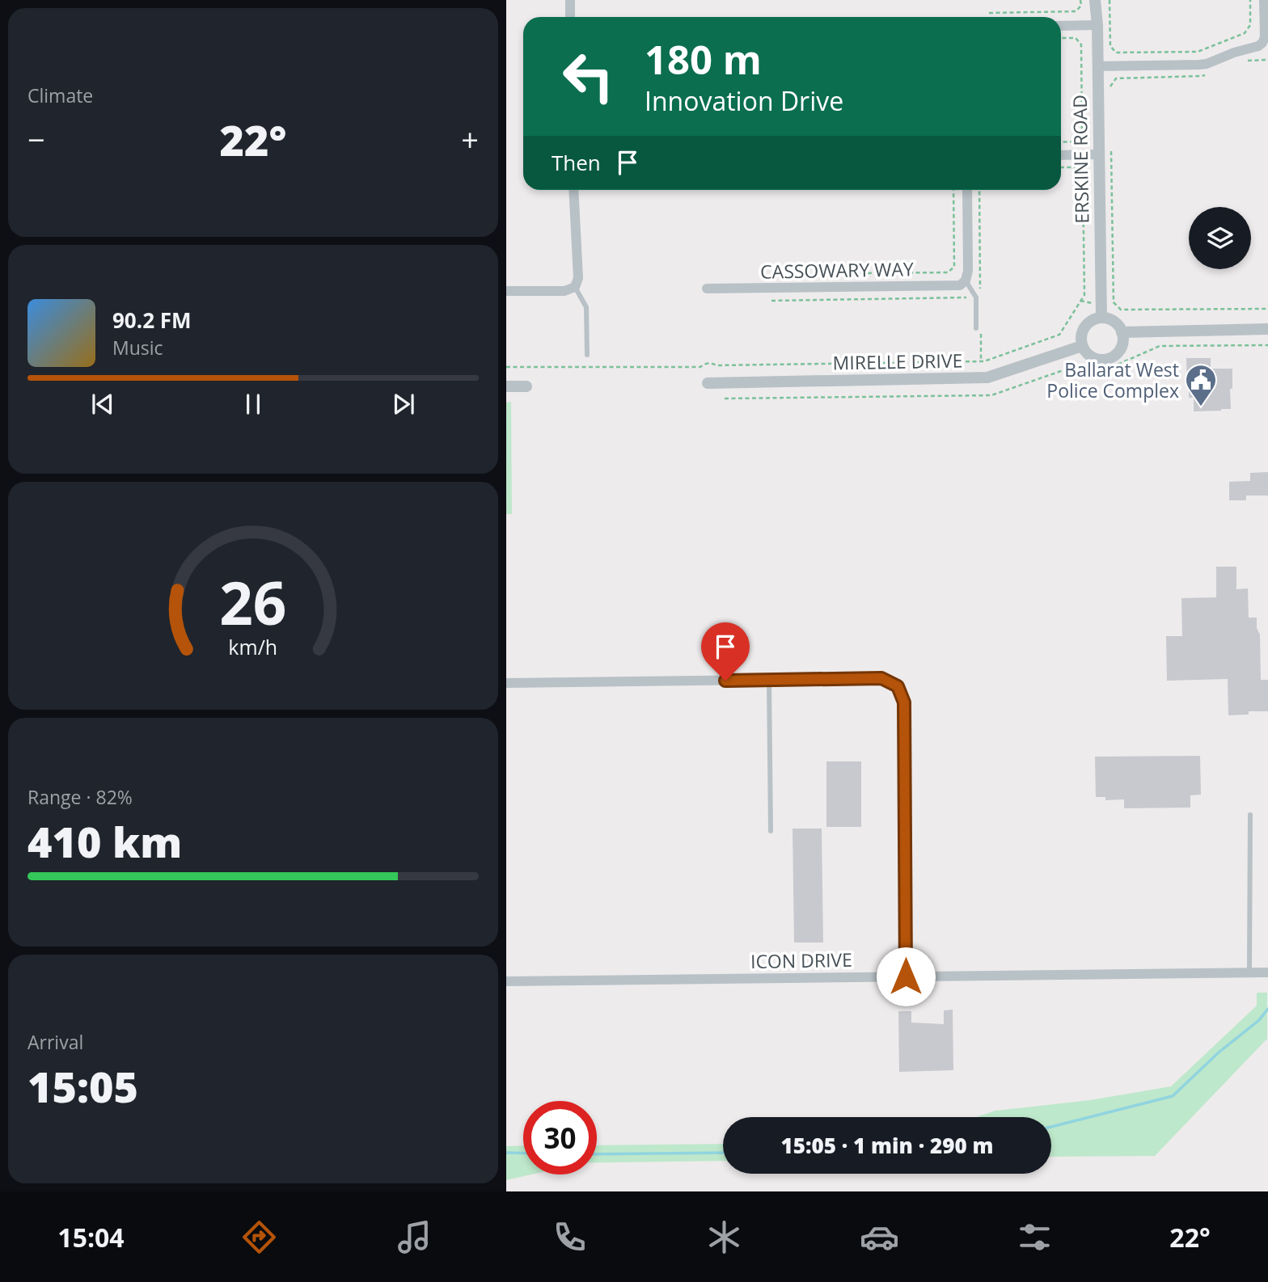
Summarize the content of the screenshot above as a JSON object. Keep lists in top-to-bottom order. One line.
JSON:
{"streets":{"street":["ERSKINE ROAD","CASSOWARY WAY","MIRELLE DRIVE","ICON DRIVE"]},"crossings":[["ERSKINE ROAD","MIRELLE DRIVE"]],"places":{"public building":["Ballarat West Police Complex"]},"page":{"tile":["Climate",["Range · 82%","410 km"],["Arrival","15:05"]],"turn":["180 m","Innovation Drive"],"heat":["−","22°","+"],"then":"Then","song":["90.2 FM","Music"],"limit":"30","trip":"15:05 · 1 min · 290 m","tabs":["15:04","22°"],"gauge":["26","km/h"]}}
